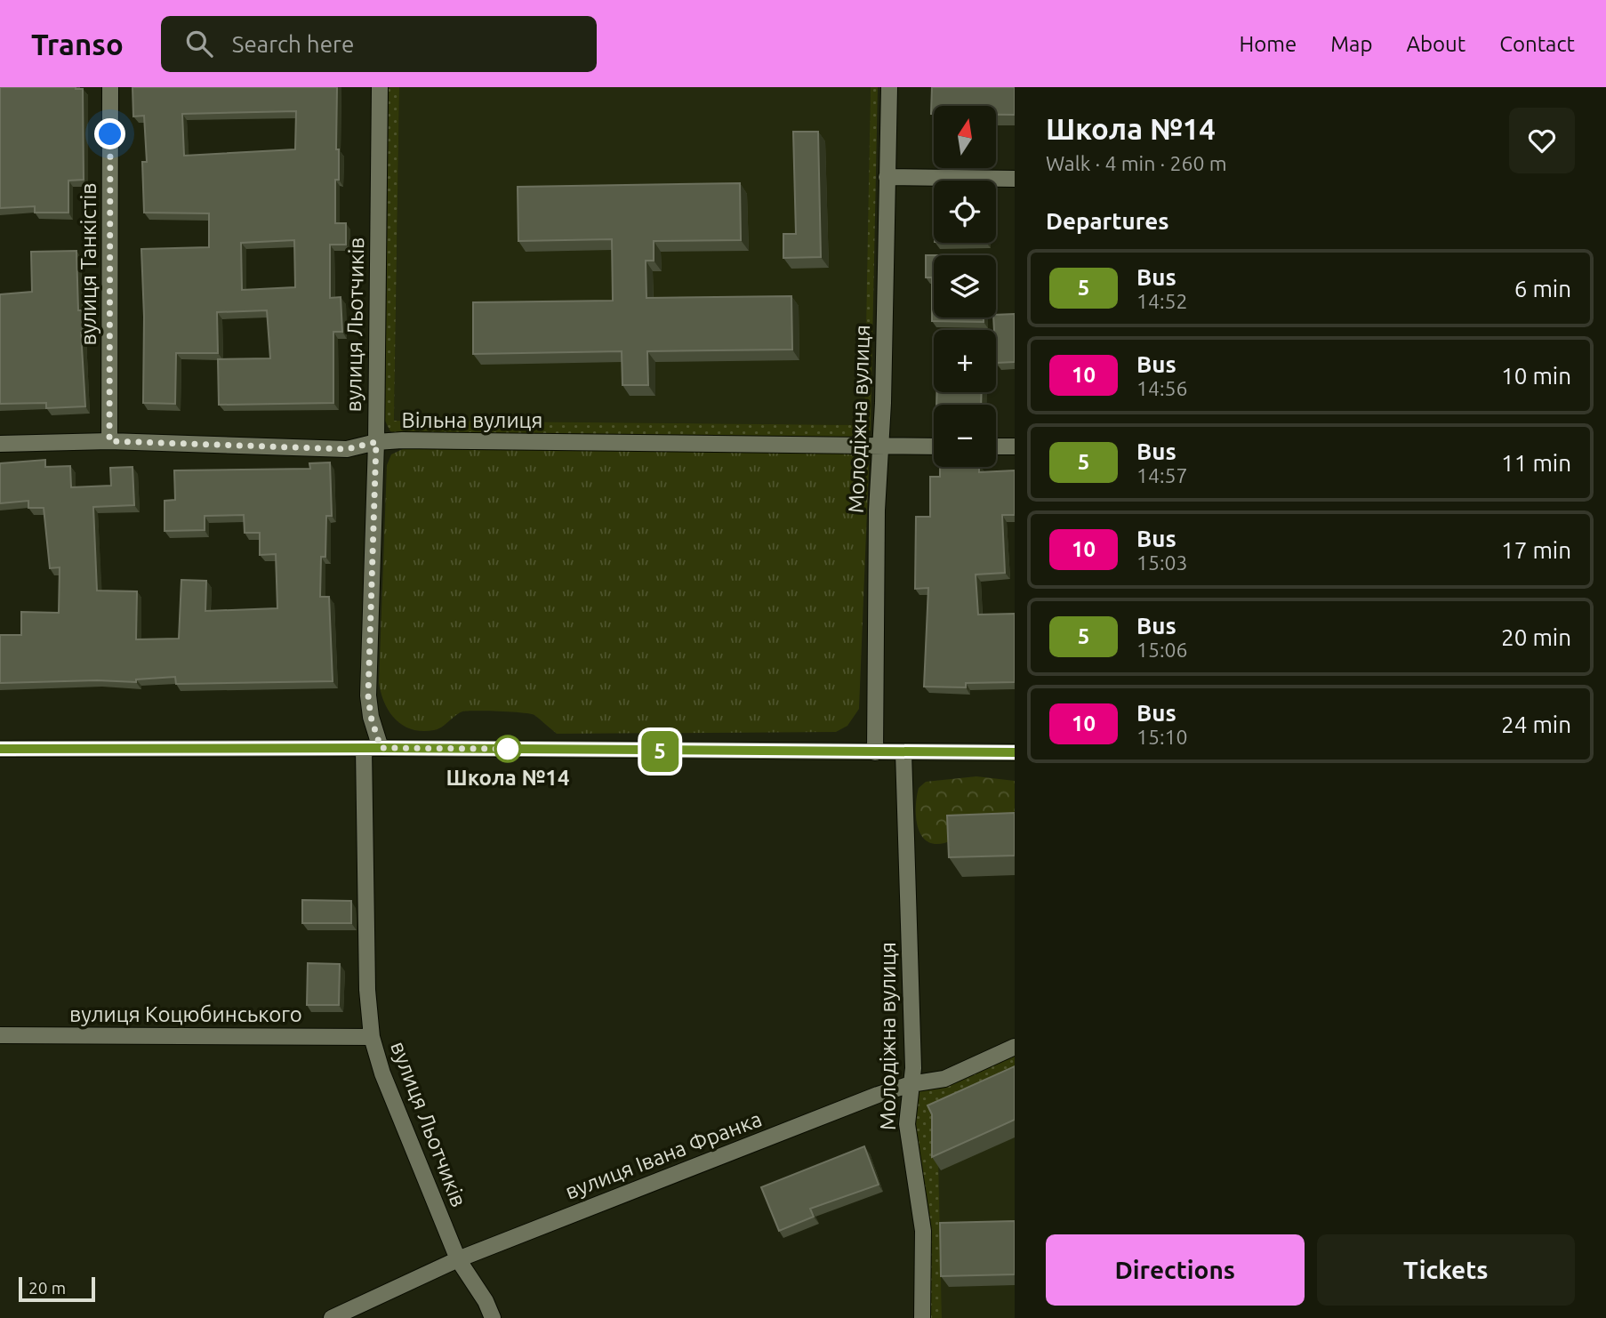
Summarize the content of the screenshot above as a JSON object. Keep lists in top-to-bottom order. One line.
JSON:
{"streets":{"street":["вулиця Танкістів","вулиця Льотчиків","Молодіжна вулиця","Вільна вулиця","вулиця Коцюбинського","вулиця Івана Франка"]},"crossings":[["вулиця Танкістів","Вільна вулиця"],["вулиця Льотчиків","Вільна вулиця"],["вулиця Льотчиків","вулиця Коцюбинського"],["вулиця Льотчиків","вулиця Івана Франка"],["Молодіжна вулиця","Вільна вулиця"],["Молодіжна вулиця","вулиця Івана Франка"]],"places":["Школа №14"],"lines":["bus line 5"],"scale_bar":"20 m","north":"top","page":{"header":"Transo","search":"Search here","nav":["Home","Map","About","Contact"],"on_map":"5","heading":[["Школа №14","Walk · 4 min · 260 m"],"Departures"],"map_buttons":["+","−"],"list":[{"mark":"5","name":"Bus","note":"14:52","value":"6 min"},{"mark":"10","name":"Bus","note":"14:56","value":"10 min"},{"mark":"5","name":"Bus","note":"14:57","value":"11 min"},{"mark":"10","name":"Bus","note":"15:03","value":"17 min"},{"mark":"5","name":"Bus","note":"15:06","value":"20 min"},{"mark":"10","name":"Bus","note":"15:10","value":"24 min"}],"buttons":["Directions","Tickets"],"scale":"20 m"}}
